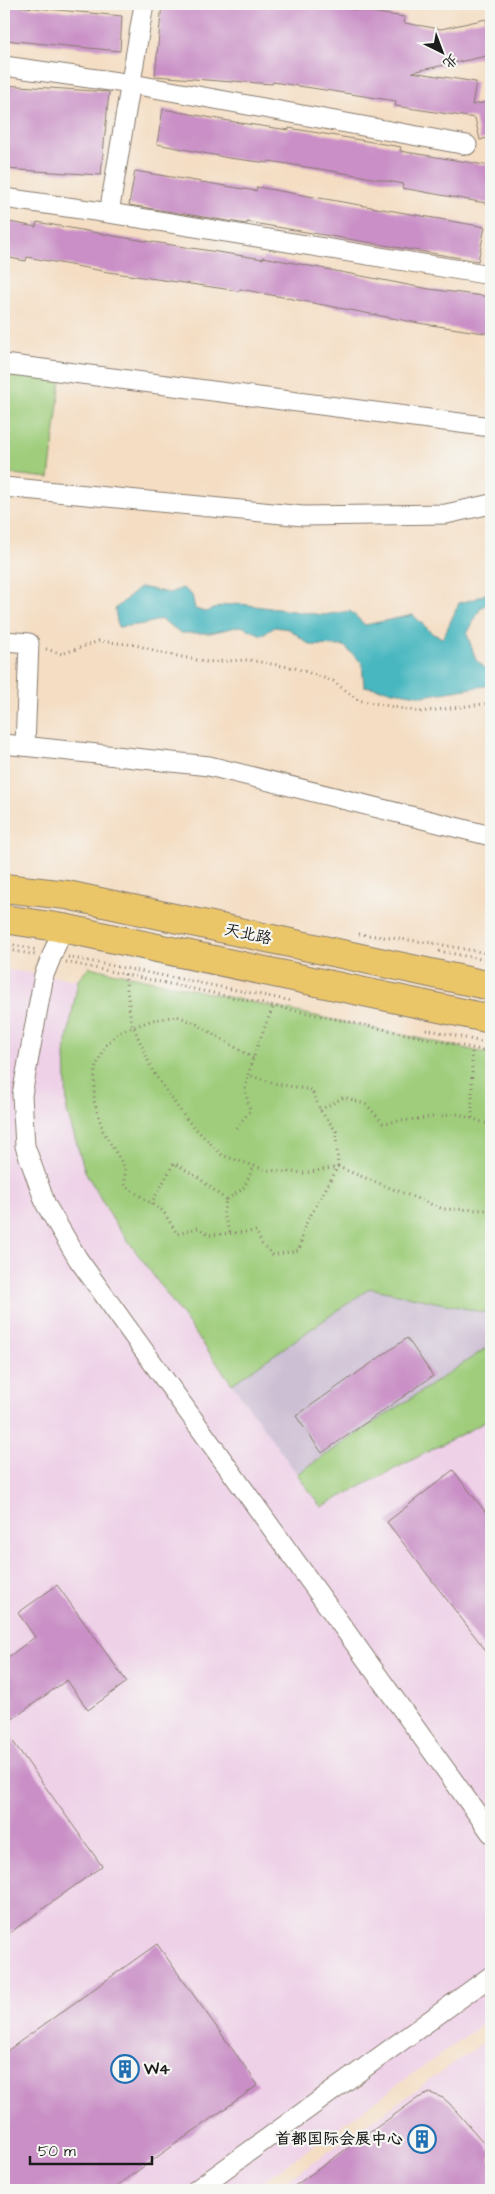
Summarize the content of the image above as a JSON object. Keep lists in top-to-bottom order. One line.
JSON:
{"streets":{"main road":["天北路"]},"places":{"building":["W4","首都国际会展中心"]},"scale_bar":"50 m","north":"bottom right"}
